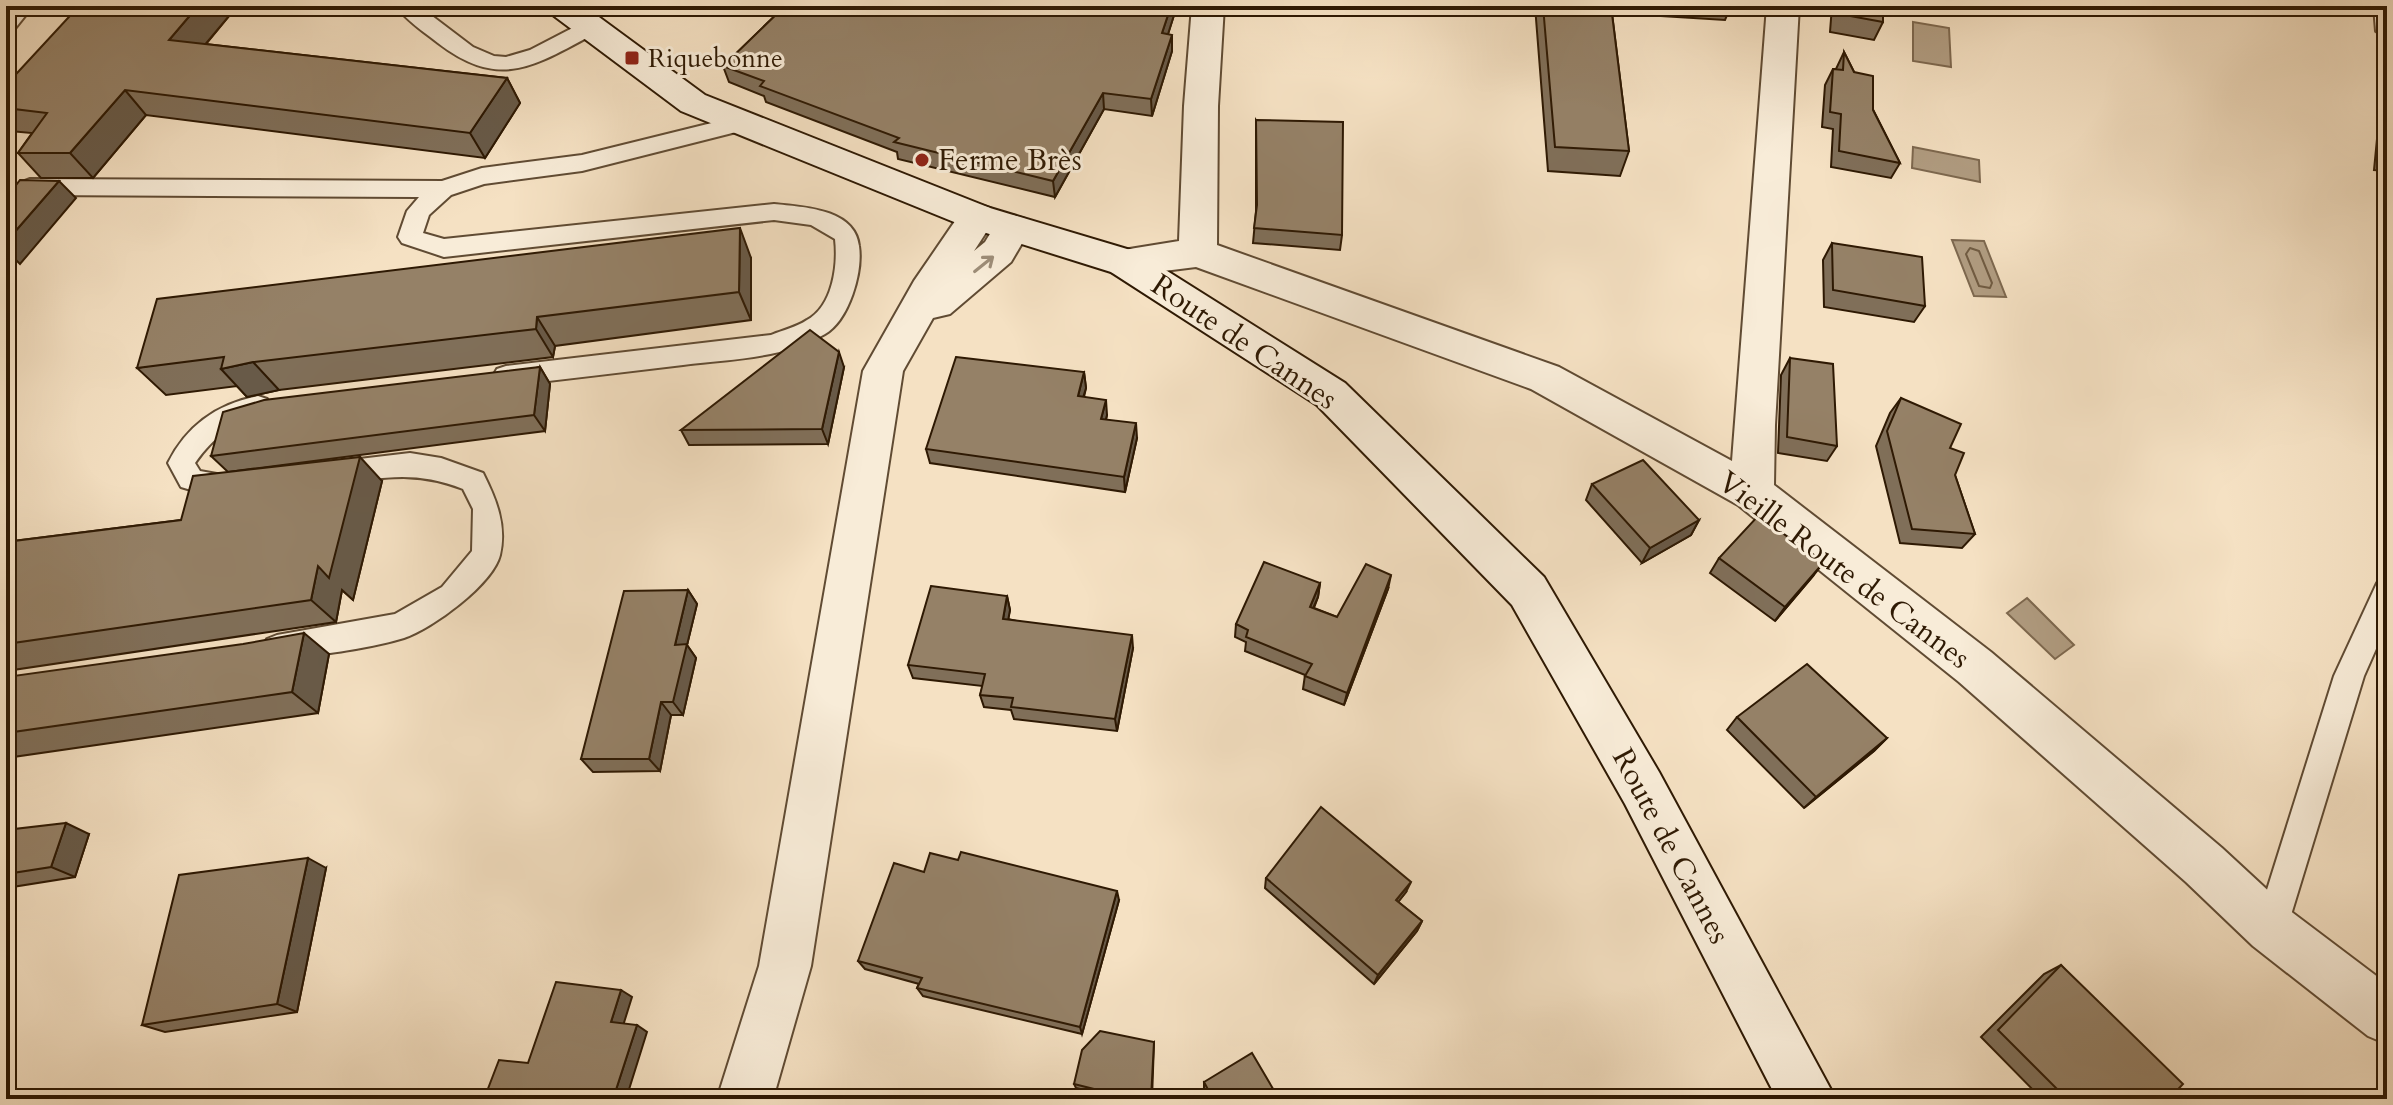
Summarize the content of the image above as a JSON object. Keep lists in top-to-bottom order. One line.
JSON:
{"streets":{"street":["Route de Cannes","Vieille Route de Cannes"]},"crossings":[["Route de Cannes","Vieille Route de Cannes"]],"places":{"transit":["Riquebonne"],"other":["Ferme Brès"]}}
